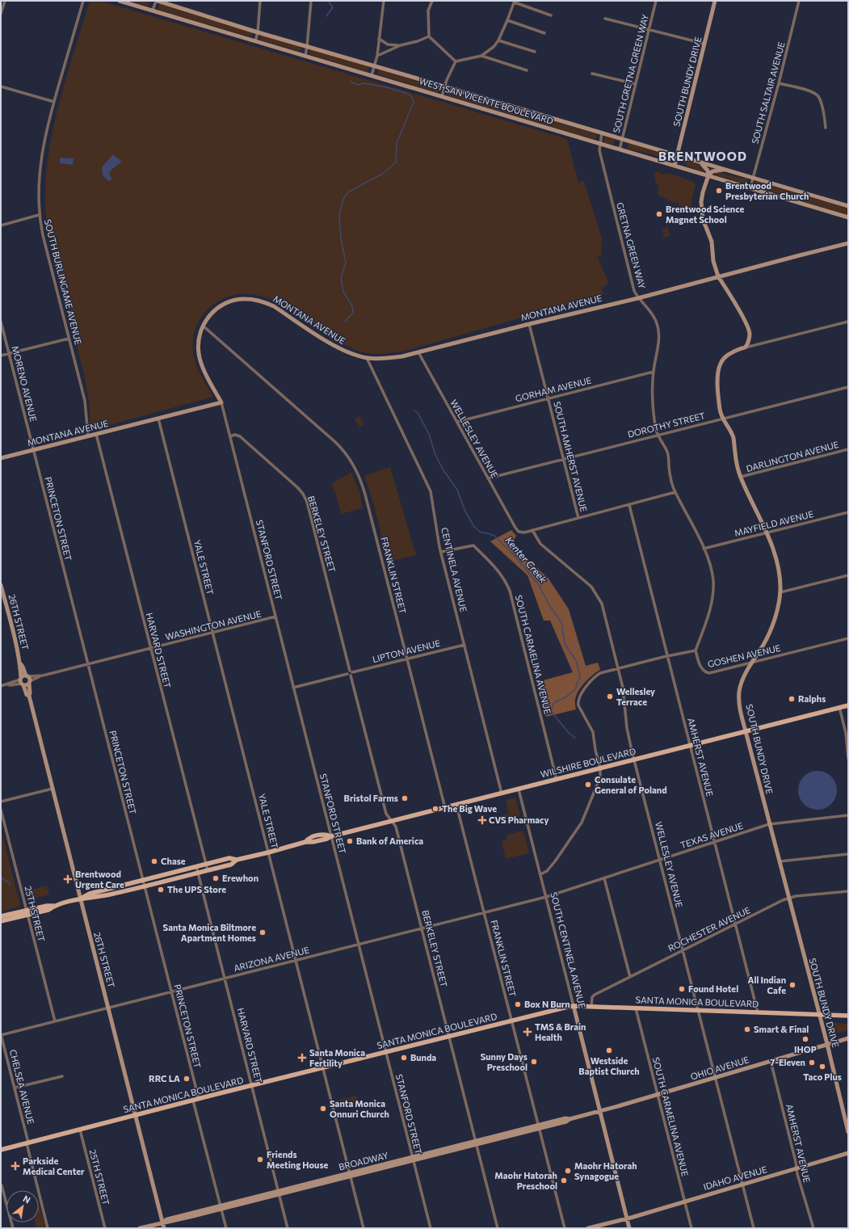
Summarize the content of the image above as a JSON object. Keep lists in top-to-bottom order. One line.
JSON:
{"streets":{"main road":["WILSHIRE BOULEVARD","SANTA MONICA BOULEVARD"],"street":["SOUTH GRETNA GREEN WAY","SOUTH BUNDY DRIVE","SOUTH SALTAIR AVENUE","WEST SAN VICENTE BOULEVARD","GRETNA GREEN WAY","SOUTH BURLINGAME AVENUE","MONTANA AVENUE","MORENO AVENUE","GORHAM AVENUE","DOROTHY STREET","WELLESLEY AVENUE","SOUTH AMHERST AVENUE","DARLINGTON AVENUE","PRINCETON STREET","MAYFIELD AVENUE","BERKELEY STREET","STANFORD STREET","YALE STREET","CENTINELA AVENUE","FRANKLIN STREET","26TH STREET","WASHINGTON AVENUE","HARVARD STREET","LIPTON AVENUE","SOUTH CARMELINA AVENUE","GOSHEN AVENUE","AMHERST AVENUE","TEXAS AVENUE","25TH STREET","ROCHESTER AVENUE","SOUTH CENTINELA AVENUE","ARIZONA AVENUE","OHIO AVENUE","CHELSEA AVENUE","BROADWAY","IDAHO AVENUE"]},"crossings":[["SOUTH GRETNA GREEN WAY","WEST SAN VICENTE BOULEVARD"],["SOUTH BUNDY DRIVE","WEST SAN VICENTE BOULEVARD"],["SOUTH BUNDY DRIVE","DOROTHY STREET"],["SOUTH BUNDY DRIVE","DARLINGTON AVENUE"],["SOUTH BUNDY DRIVE","MAYFIELD AVENUE"],["SOUTH BUNDY DRIVE","GOSHEN AVENUE"],["SOUTH BUNDY DRIVE","WILSHIRE BOULEVARD"],["SOUTH BUNDY DRIVE","TEXAS AVENUE"],["SOUTH BUNDY DRIVE","ROCHESTER AVENUE"],["SOUTH BUNDY DRIVE","SANTA MONICA BOULEVARD"],["SOUTH BUNDY DRIVE","OHIO AVENUE"],["SOUTH SALTAIR AVENUE","WEST SAN VICENTE BOULEVARD"],["WEST SAN VICENTE BOULEVARD","GRETNA GREEN WAY"],["GRETNA GREEN WAY","MONTANA AVENUE"],["GRETNA GREEN WAY","GORHAM AVENUE"],["GRETNA GREEN WAY","DOROTHY STREET"],["GRETNA GREEN WAY","MAYFIELD AVENUE"],["GRETNA GREEN WAY","GOSHEN AVENUE"],["SOUTH BURLINGAME AVENUE","MONTANA AVENUE"],["MONTANA AVENUE","MORENO AVENUE"],["MONTANA AVENUE","WELLESLEY AVENUE"],["MONTANA AVENUE","SOUTH AMHERST AVENUE"],["MONTANA AVENUE","PRINCETON STREET"],["MONTANA AVENUE","STANFORD STREET"],["MONTANA AVENUE","YALE STREET"],["MONTANA AVENUE","CENTINELA AVENUE"],["MONTANA AVENUE","FRANKLIN STREET"],["MONTANA AVENUE","HARVARD STREET"],["MORENO AVENUE","PRINCETON STREET"],["GORHAM AVENUE","WELLESLEY AVENUE"],["GORHAM AVENUE","SOUTH AMHERST AVENUE"],["DOROTHY STREET","WELLESLEY AVENUE"],["DOROTHY STREET","SOUTH AMHERST AVENUE"],["WELLESLEY AVENUE","WILSHIRE BOULEVARD"],["WELLESLEY AVENUE","TEXAS AVENUE"],["WELLESLEY AVENUE","ROCHESTER AVENUE"],["WELLESLEY AVENUE","SANTA MONICA BOULEVARD"],["WELLESLEY AVENUE","OHIO AVENUE"],["WELLESLEY AVENUE","IDAHO AVENUE"],["PRINCETON STREET","WASHINGTON AVENUE"],["PRINCETON STREET","WILSHIRE BOULEVARD"],["PRINCETON STREET","ARIZONA AVENUE"],["PRINCETON STREET","SANTA MONICA BOULEVARD"],["BERKELEY STREET","STANFORD STREET"],["BERKELEY STREET","LIPTON AVENUE"],["BERKELEY STREET","WILSHIRE BOULEVARD"],["BERKELEY STREET","ARIZONA AVENUE"],["BERKELEY STREET","SANTA MONICA BOULEVARD"],["BERKELEY STREET","BROADWAY"],["STANFORD STREET","WASHINGTON AVENUE"],["STANFORD STREET","LIPTON AVENUE"],["STANFORD STREET","WILSHIRE BOULEVARD"],["STANFORD STREET","ARIZONA AVENUE"],["STANFORD STREET","SANTA MONICA BOULEVARD"],["STANFORD STREET","BROADWAY"],["YALE STREET","WASHINGTON AVENUE"],["YALE STREET","WILSHIRE BOULEVARD"],["YALE STREET","ARIZONA AVENUE"],["YALE STREET","SANTA MONICA BOULEVARD"],["YALE STREET","BROADWAY"],["CENTINELA AVENUE","LIPTON AVENUE"],["CENTINELA AVENUE","SOUTH CARMELINA AVENUE"],["CENTINELA AVENUE","WILSHIRE BOULEVARD"],["FRANKLIN STREET","LIPTON AVENUE"],["FRANKLIN STREET","WILSHIRE BOULEVARD"],["FRANKLIN STREET","ARIZONA AVENUE"],["FRANKLIN STREET","SANTA MONICA BOULEVARD"],["FRANKLIN STREET","BROADWAY"],["26TH STREET","WASHINGTON AVENUE"],["26TH STREET","WILSHIRE BOULEVARD"],["26TH STREET","ARIZONA AVENUE"],["26TH STREET","SANTA MONICA BOULEVARD"],["26TH STREET","BROADWAY"],["WASHINGTON AVENUE","HARVARD STREET"],["HARVARD STREET","WILSHIRE BOULEVARD"],["HARVARD STREET","ARIZONA AVENUE"],["HARVARD STREET","SANTA MONICA BOULEVARD"],["HARVARD STREET","BROADWAY"],["SOUTH CARMELINA AVENUE","WILSHIRE BOULEVARD"],["SOUTH CARMELINA AVENUE","SANTA MONICA BOULEVARD"],["SOUTH CARMELINA AVENUE","OHIO AVENUE"],["SOUTH CARMELINA AVENUE","IDAHO AVENUE"],["AMHERST AVENUE","WILSHIRE BOULEVARD"],["AMHERST AVENUE","TEXAS AVENUE"],["AMHERST AVENUE","ROCHESTER AVENUE"],["AMHERST AVENUE","SANTA MONICA BOULEVARD"],["AMHERST AVENUE","OHIO AVENUE"],["AMHERST AVENUE","IDAHO AVENUE"],["WILSHIRE BOULEVARD","25TH STREET"],["WILSHIRE BOULEVARD","SOUTH CENTINELA AVENUE"],["TEXAS AVENUE","SOUTH CENTINELA AVENUE"],["TEXAS AVENUE","ARIZONA AVENUE"],["25TH STREET","ARIZONA AVENUE"],["25TH STREET","SANTA MONICA BOULEVARD"],["ROCHESTER AVENUE","SANTA MONICA BOULEVARD"],["SOUTH CENTINELA AVENUE","ARIZONA AVENUE"],["SOUTH CENTINELA AVENUE","SANTA MONICA BOULEVARD"],["SOUTH CENTINELA AVENUE","OHIO AVENUE"],["SOUTH CENTINELA AVENUE","BROADWAY"],["SOUTH CENTINELA AVENUE","IDAHO AVENUE"],["ARIZONA AVENUE","CHELSEA AVENUE"],["SANTA MONICA BOULEVARD","CHELSEA AVENUE"],["OHIO AVENUE","BROADWAY"]],"districts":["BRENTWOOD"],"water":["Kenter Creek"],"places":{"other":["Brentwood Presbyterian Church","Brentwood Science Magnet School","Wellesley Terrace","Ralphs","Consulate General of Poland","Bristol Farms","The Big Wave","Bank of America","Chase","Erewhon","The UPS Store","Santa Monica Biltmore Apartment Homes","All Indian Cafe","Found Hotel","Box N Burn","Smart & Final","IHOP","Westside Baptist Church","Bunda","Sunny Days Preschool","7-Eleven","Taco Plus","RRC LA","Santa Monica Onnuri Church","Friends Meeting House","Maohr Hatorah Synagogue","Maohr Hatorah Preschool"],"health":["CVS Pharmacy","Brentwood Urgent Care","TMS & Brain Health","Santa Monica Fertility","Parkside Medical Center"]},"north":"top right"}
